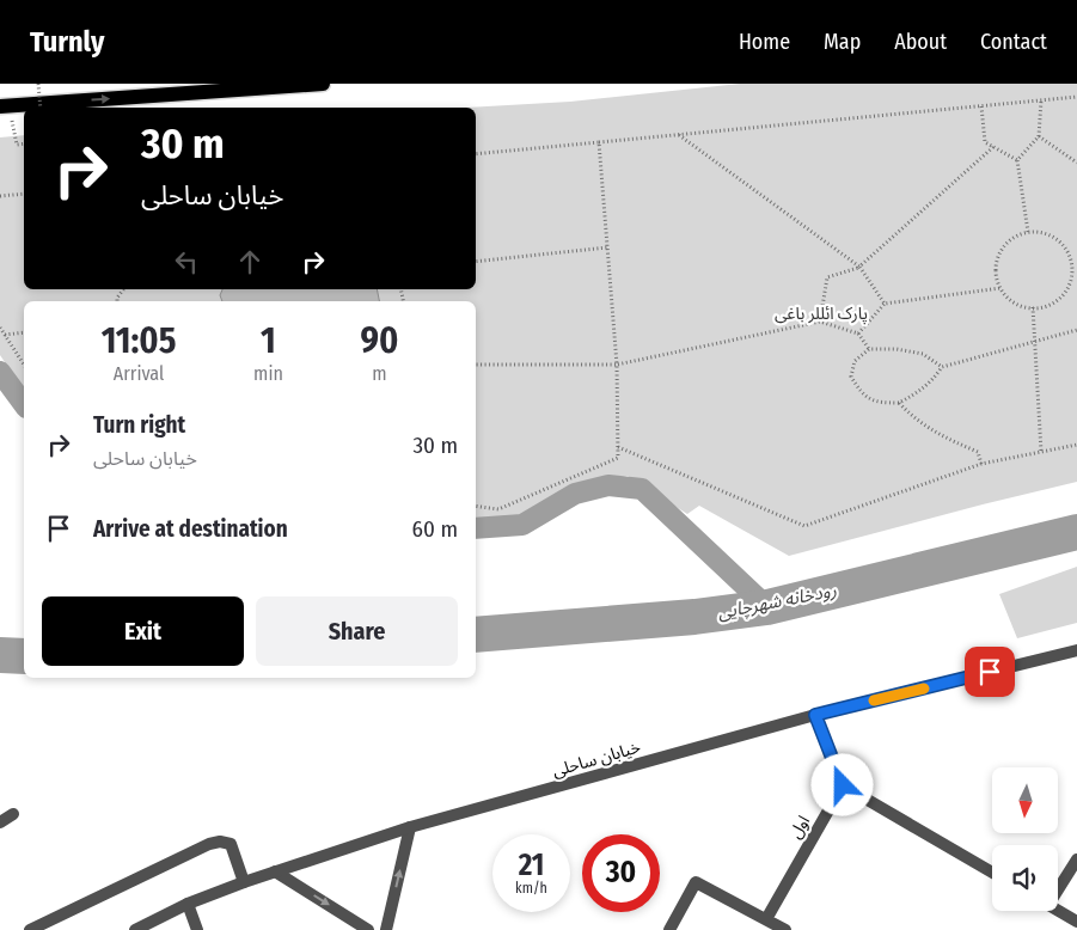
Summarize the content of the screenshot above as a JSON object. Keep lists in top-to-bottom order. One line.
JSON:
{"streets":{"street":["خیابان ساحلی","اول"]},"water":["رودخانه شهرچایی"],"parks":["پارک ائللر باغی"],"north":"bottom","page":{"header":"Turnly","nav":["Home","Map","About","Contact"],"turn":["30 m","خیابان ساحلی"],"eta":["11:05","Arrival","1","min","90","m"],"list":[{"name":"Turn right","note":"خیابان ساحلی","value":"30 m"},{"name":"Arrive at destination","value":"60 m"}],"buttons":["Exit","Share"],"speed":"21 km/h","limit":"30"}}
